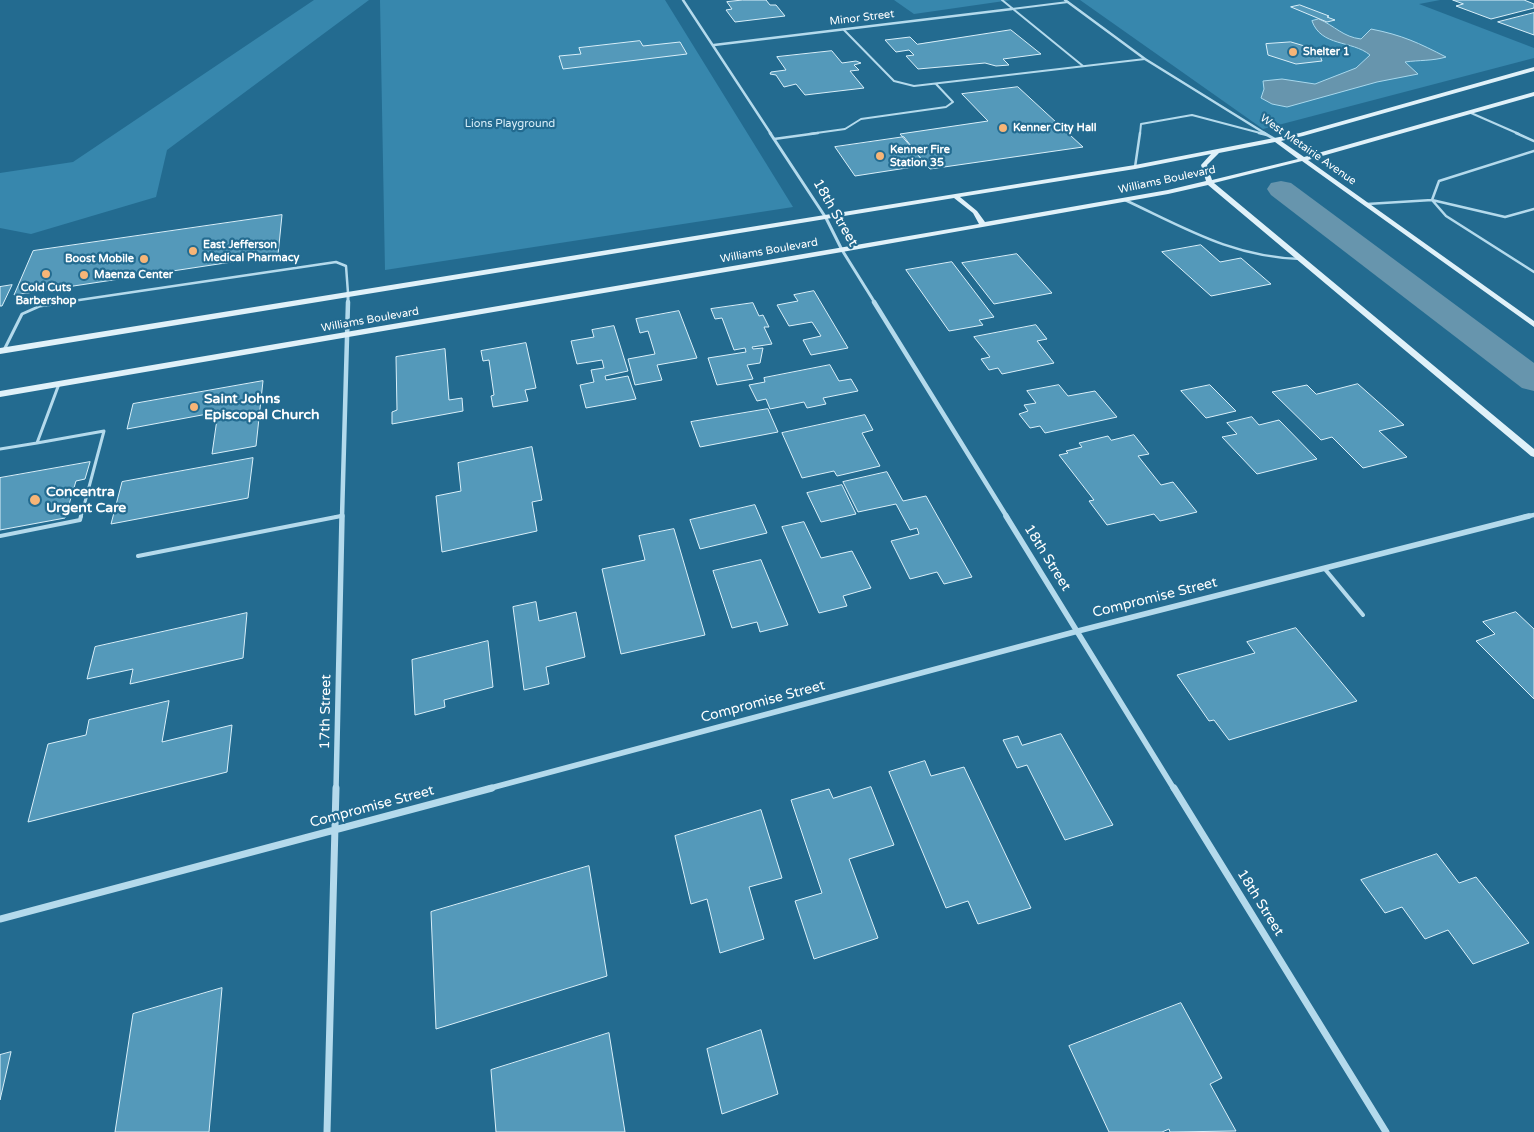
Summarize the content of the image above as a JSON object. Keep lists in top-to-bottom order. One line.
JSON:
{"streets":{"main road":["West Metairie Avenue","Williams Boulevard"],"street":["Minor Street","18th Street","Compromise Street","17th Street"]},"crossings":[["Minor Street","18th Street"],["West Metairie Avenue","Williams Boulevard"],["Williams Boulevard","18th Street"],["Williams Boulevard","17th Street"],["18th Street","Compromise Street"],["Compromise Street","17th Street"]],"parks":["Lions Playground"],"places":["Shelter 1","Kenner City Hall","Kenner Fire Station 35","East Jefferson Medical Pharmacy","Boost Mobile","Cold Cuts Barbershop","Maenza Center","Saint Johns Episcopal Church","Concentra Urgent Care"]}
